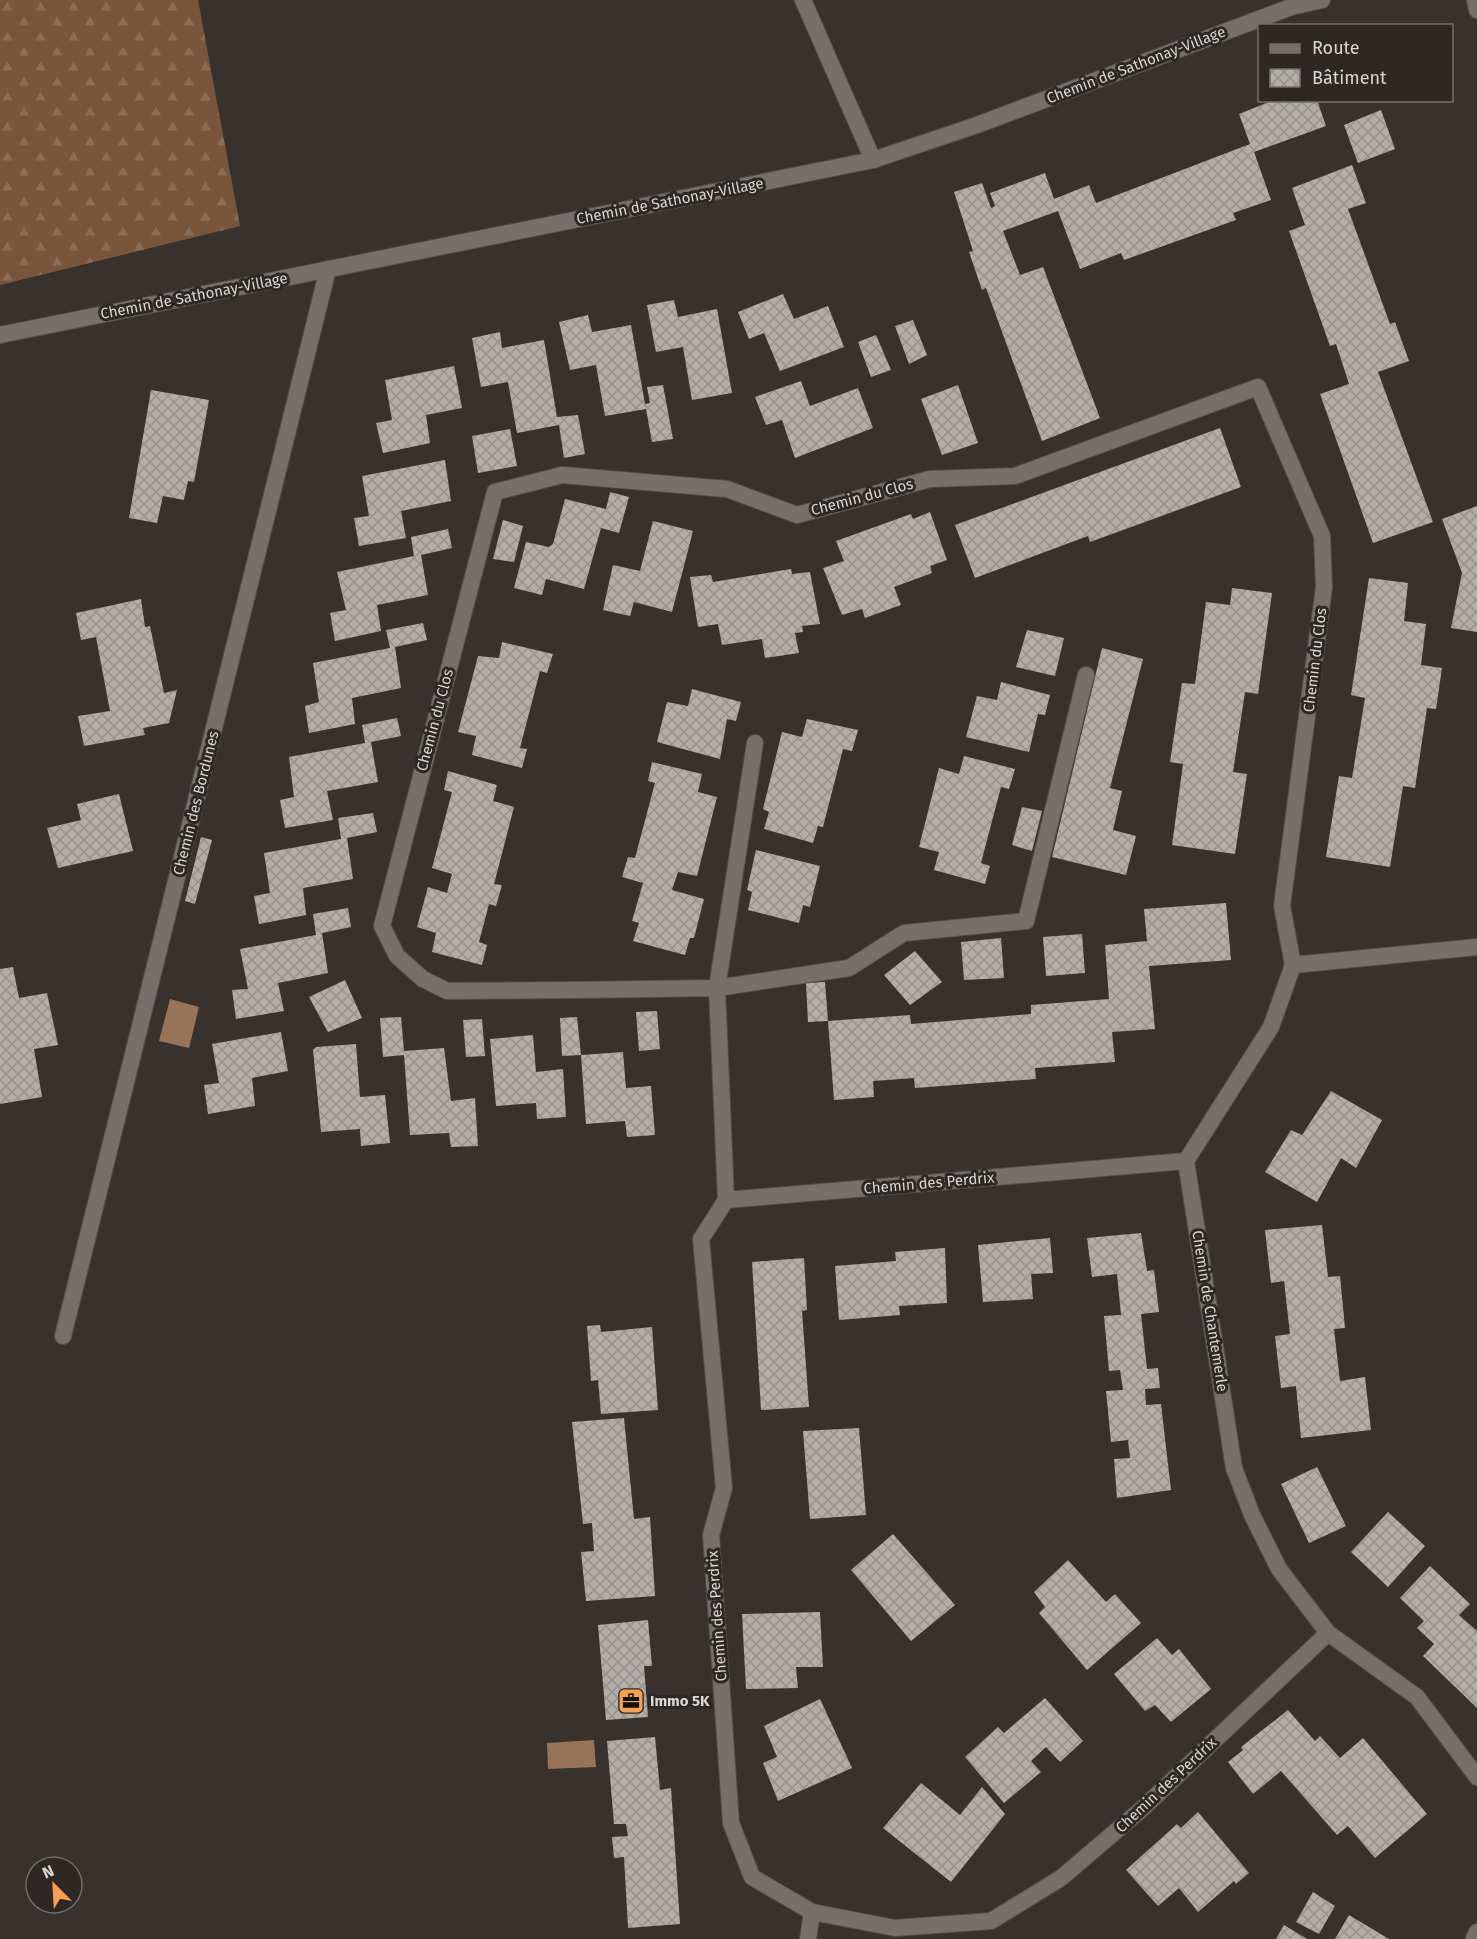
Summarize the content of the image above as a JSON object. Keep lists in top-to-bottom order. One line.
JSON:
{"streets":{"street":["Chemin de Sathonay-Village","Chemin du Clos","Chemin des Bordunes","Chemin des Perdrix","Chemin de Chantemerle"]},"crossings":[["Chemin de Sathonay-Village","Chemin des Bordunes"],["Chemin des Perdrix","Chemin de Chantemerle"]],"places":{"office":["Immo 5K"]},"legend":["Route","Bâtiment"],"north":"top left"}
